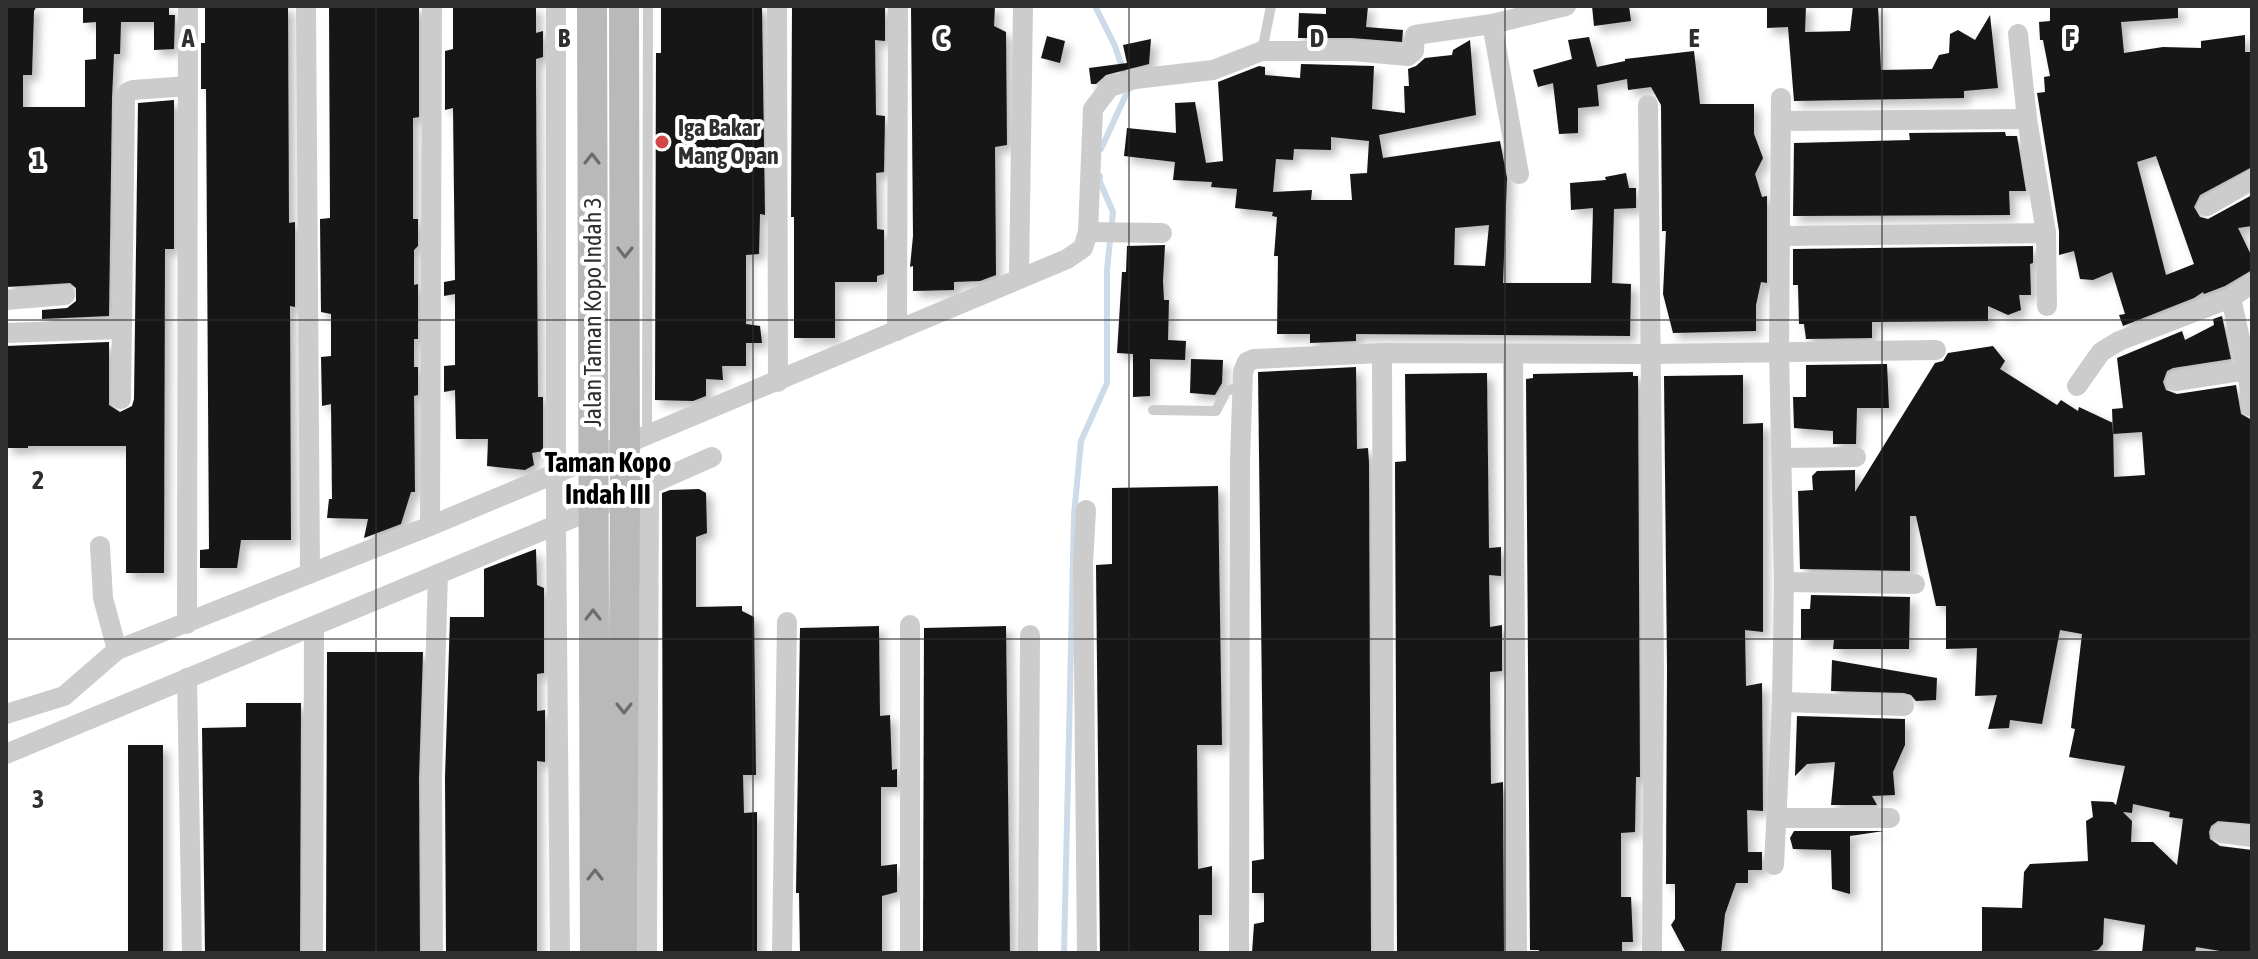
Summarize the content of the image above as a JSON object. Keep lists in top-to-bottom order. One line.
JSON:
{"streets":{"main road":["Jalan Taman Kopo Indah 3"]},"districts":["Taman Kopo Indah III"],"places":["Iga Bakar Mang Opan"],"grid":{"columns":["A","B","C","D","E","F"],"rows":["1","2","3"]}}
